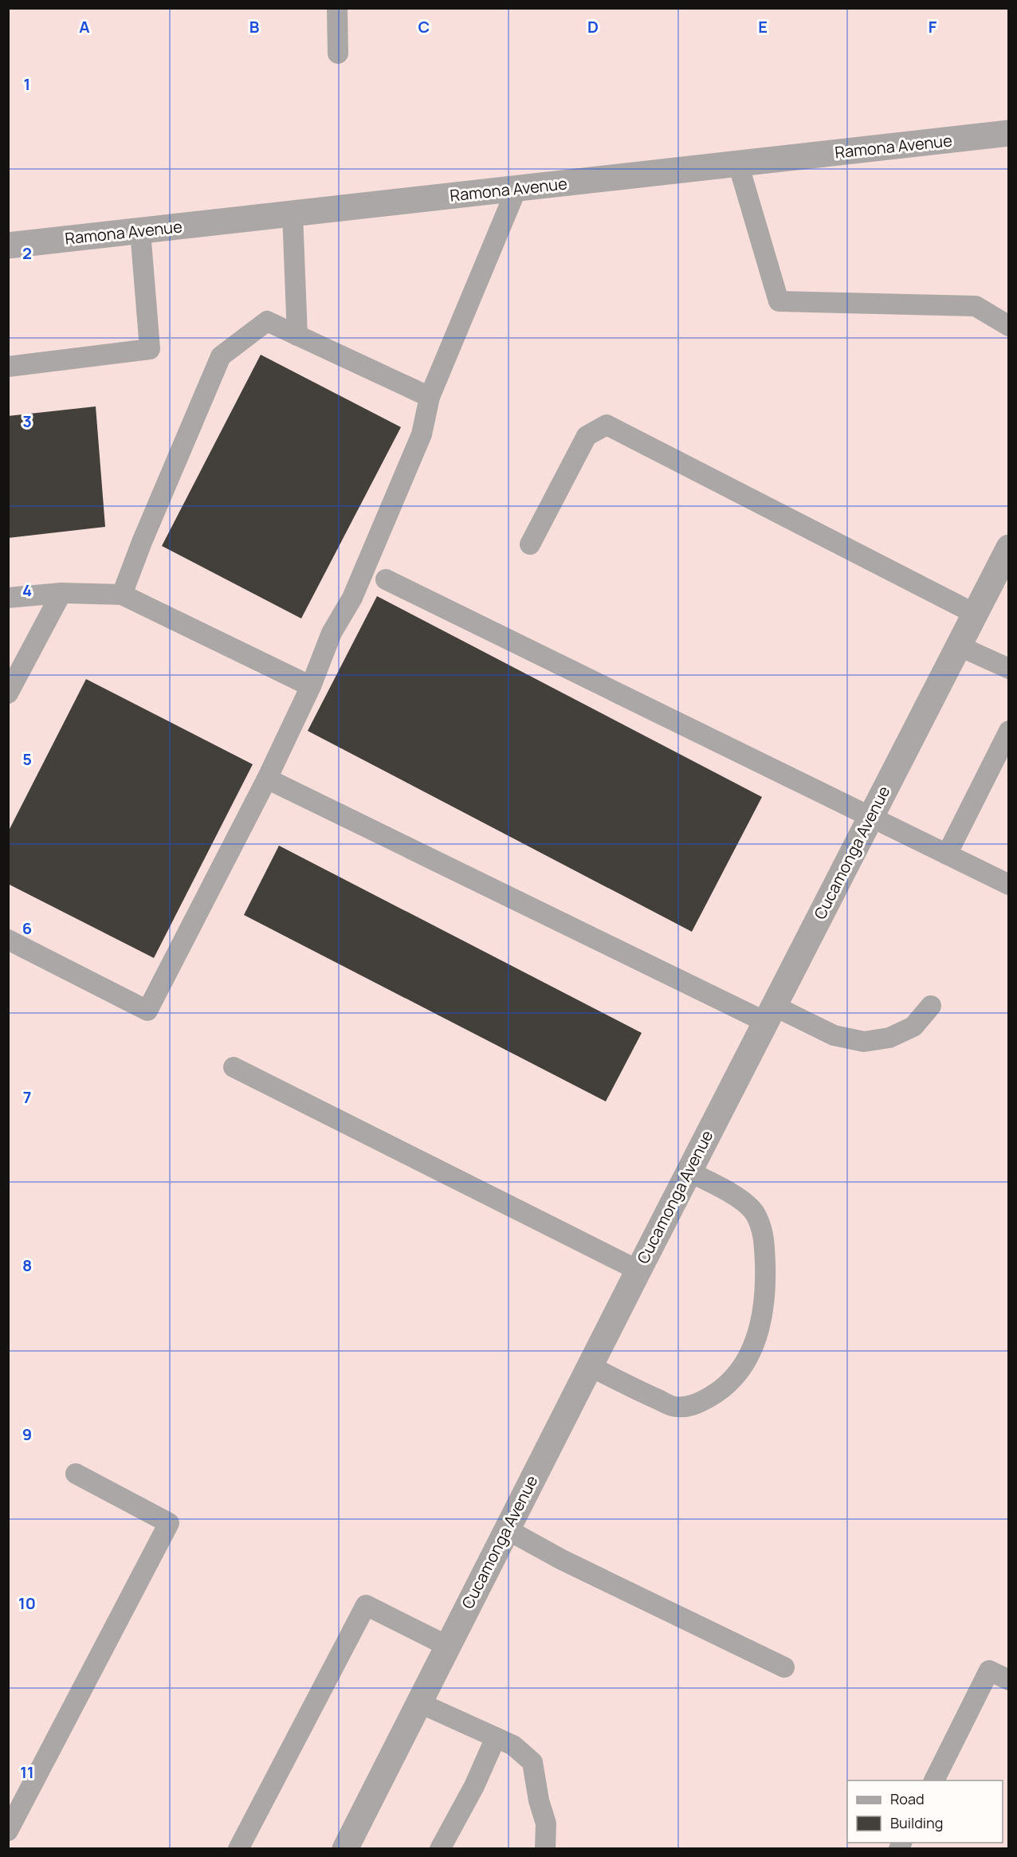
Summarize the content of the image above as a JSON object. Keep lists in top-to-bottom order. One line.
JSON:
{"streets":{"street":["Ramona Avenue","Cucamonga Avenue"]},"legend":["Road","Building"],"grid":{"columns":["A","B","C","D","E","F"],"rows":["1","2","3","4","5","6","7","8","9","10","11"]}}
